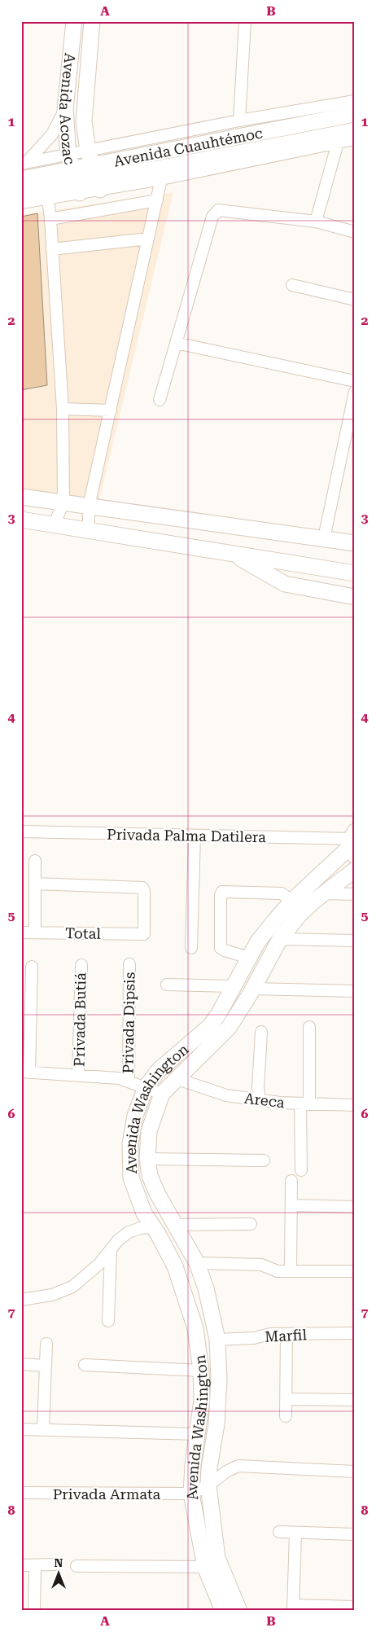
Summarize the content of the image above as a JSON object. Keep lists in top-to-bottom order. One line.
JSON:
{"streets":{"main road":["Avenida Acozac","Avenida Cuauhtémoc","Avenida Washington"],"street":["Privada Palma Datilera","Total","Privada Butiá","Privada Dipsis","Areca","Marfil","Privada Armata"]},"crossings":[["Avenida Acozac","Avenida Cuauhtémoc"],["Privada Palma Datilera","Avenida Washington"],["Areca","Avenida Washington"],["Avenida Washington","Marfil"],["Avenida Washington","Privada Armata"]],"north":"top","grid":{"columns":["A","B"],"rows":["1","2","3","4","5","6","7","8"]}}
